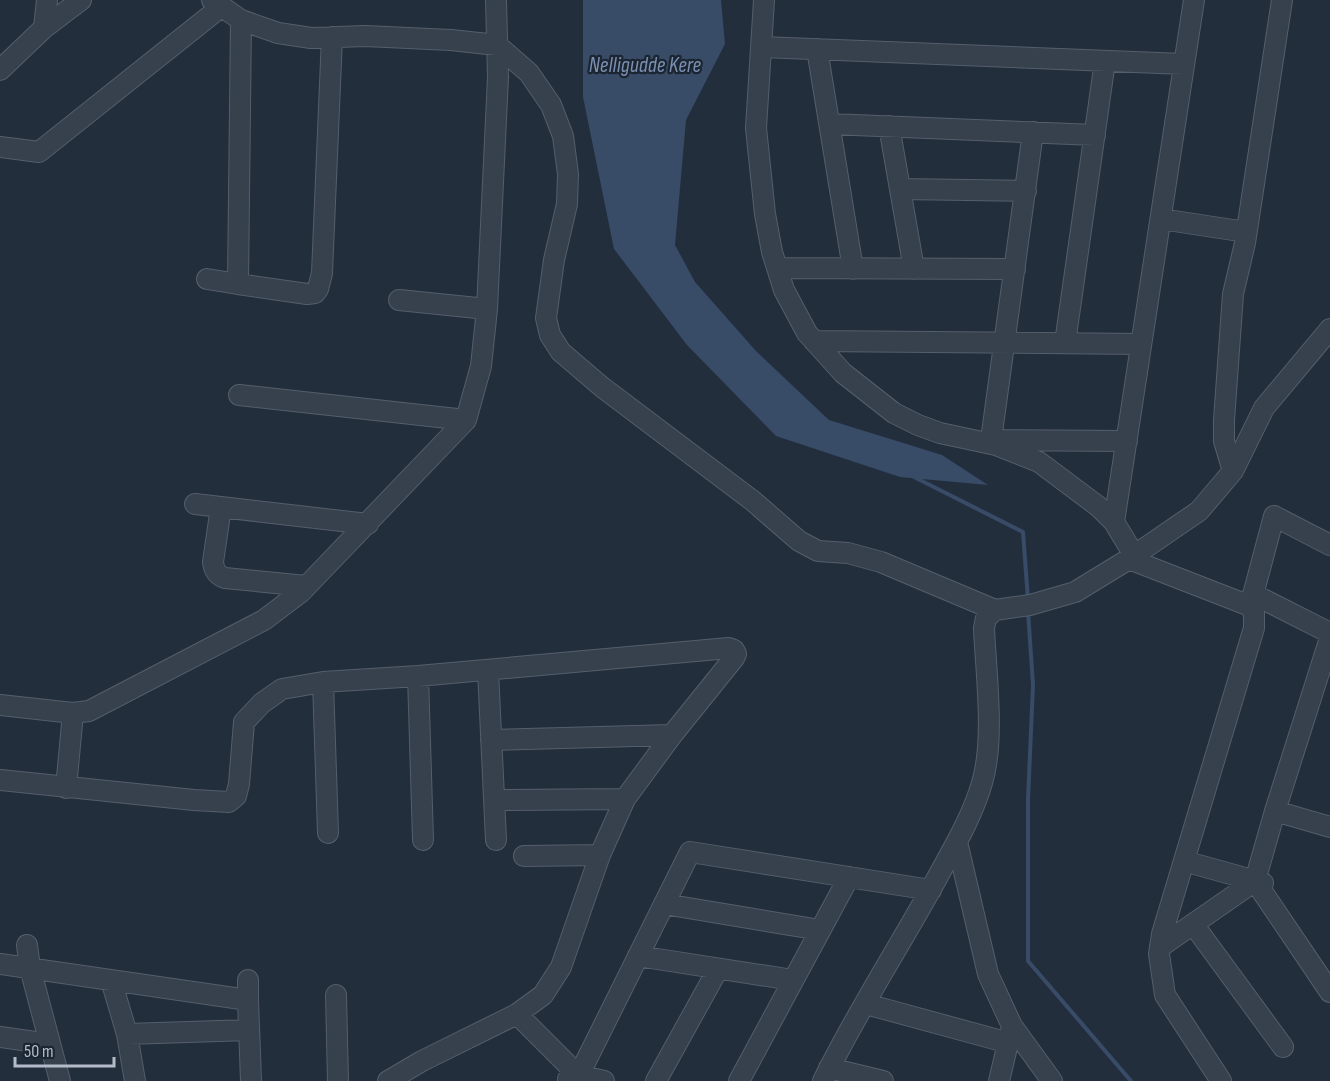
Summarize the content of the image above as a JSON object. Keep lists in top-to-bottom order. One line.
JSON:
{"water":["Nelligudde Kere"],"scale_bar":"50 m"}
